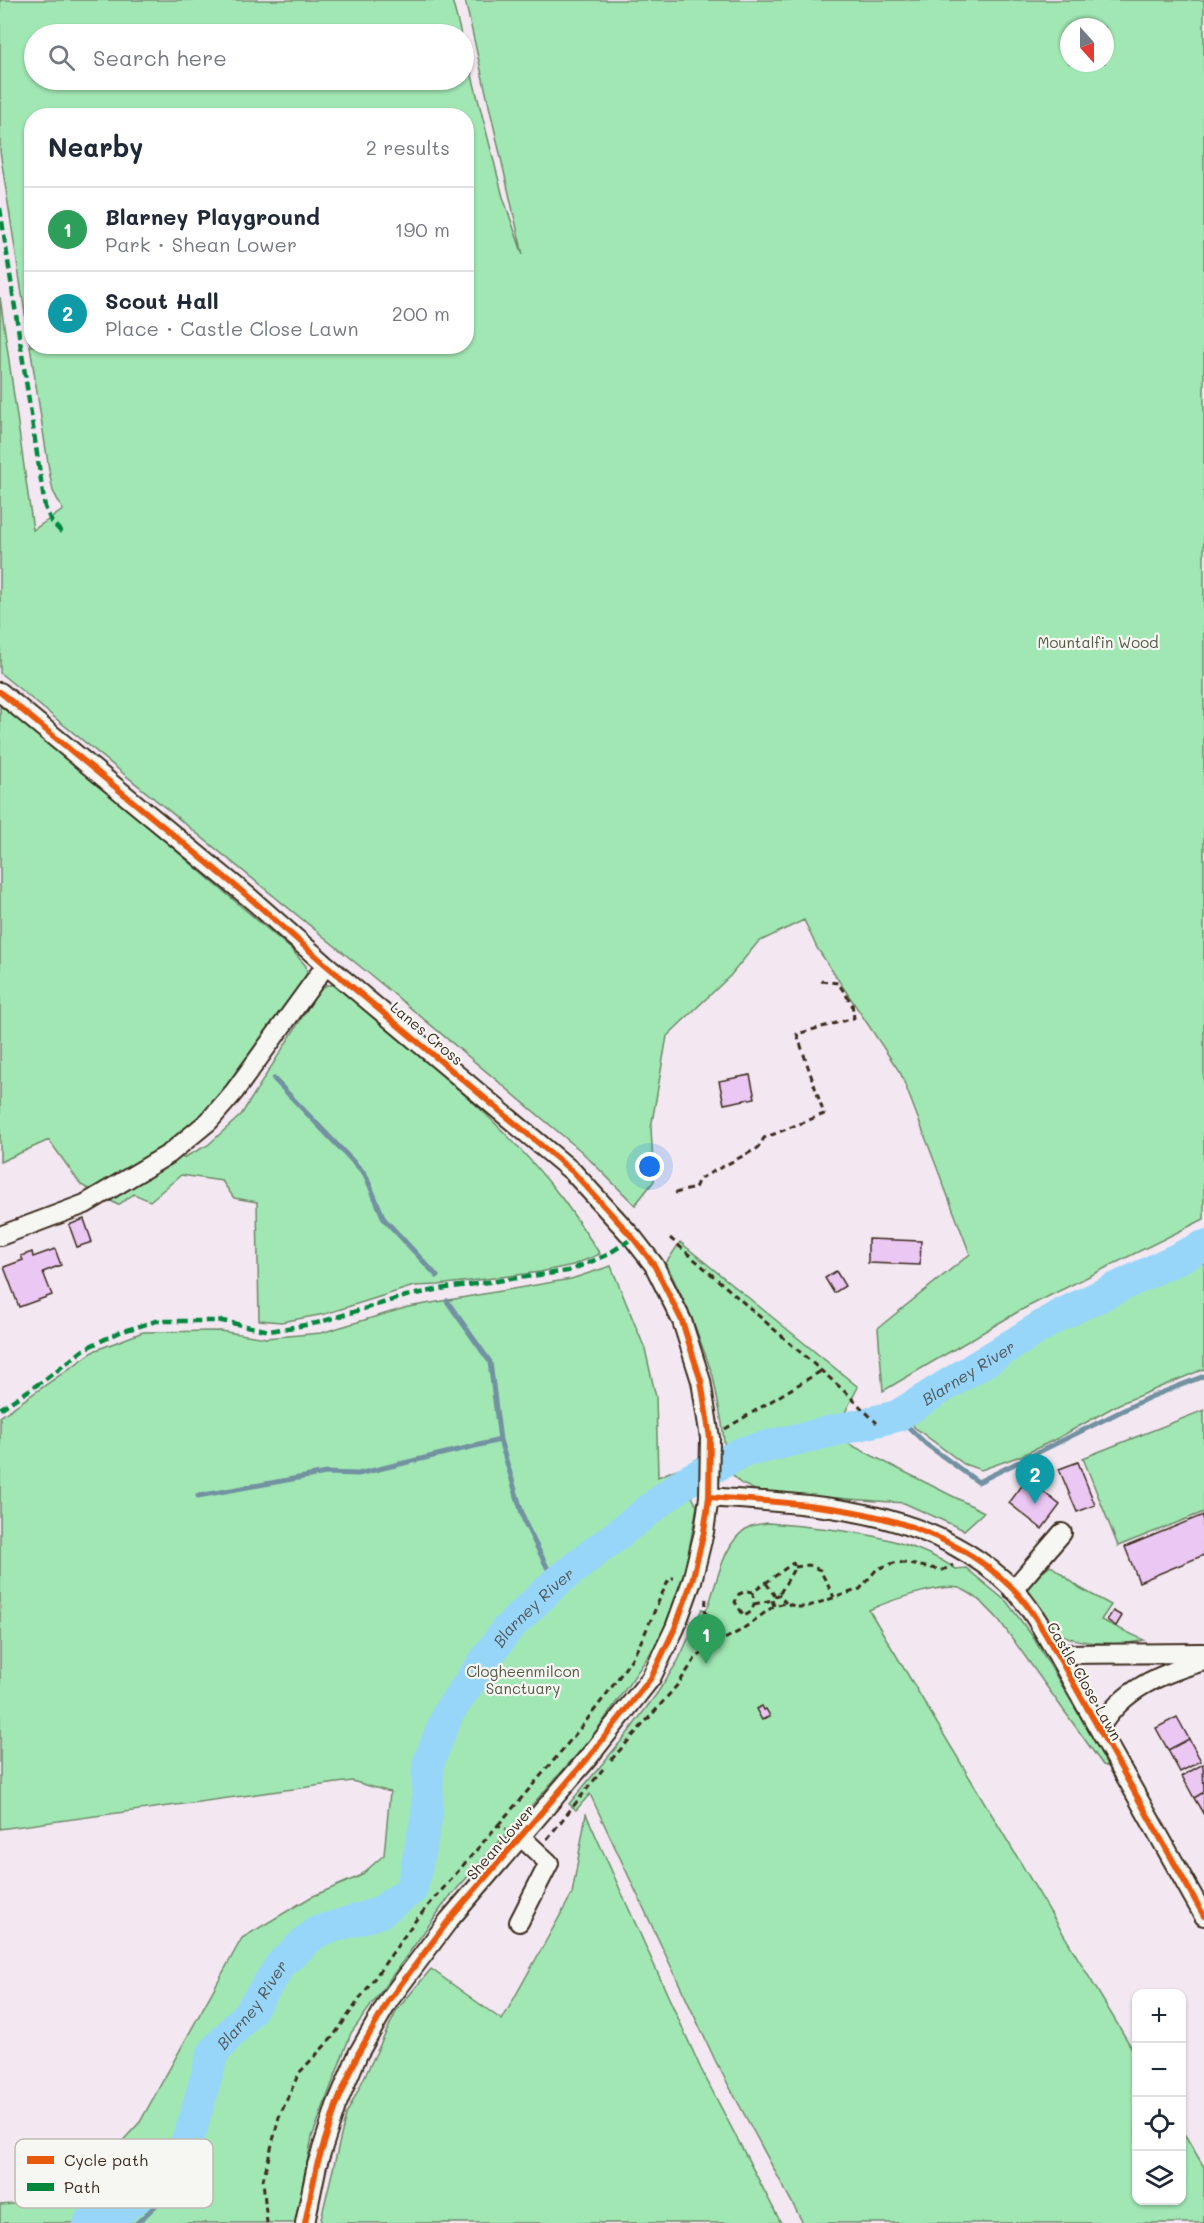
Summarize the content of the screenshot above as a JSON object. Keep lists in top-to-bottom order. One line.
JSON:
{"streets":{"street":["Lanes Cross","Castle Close Lawn","Shean Lower"]},"crossings":[["Lanes Cross","Shean Lower"],["Castle Close Lawn","Shean Lower"]],"water":["Blarney River"],"parks":["Mountalfin Wood","Clogheenmilcon Sanctuary"],"legend":["Cycle path","Path"],"north":"bottom","page":{"search":"Search here","heading":["Nearby","2 results"],"list":[{"mark":"1","name":"Blarney Playground","note":"Park · Shean Lower","value":"190 m"},{"mark":"2","name":"Scout Hall","note":"Place · Castle Close Lawn","value":"200 m"}],"pins":["2","1"],"map_buttons":["+","−"]}}
